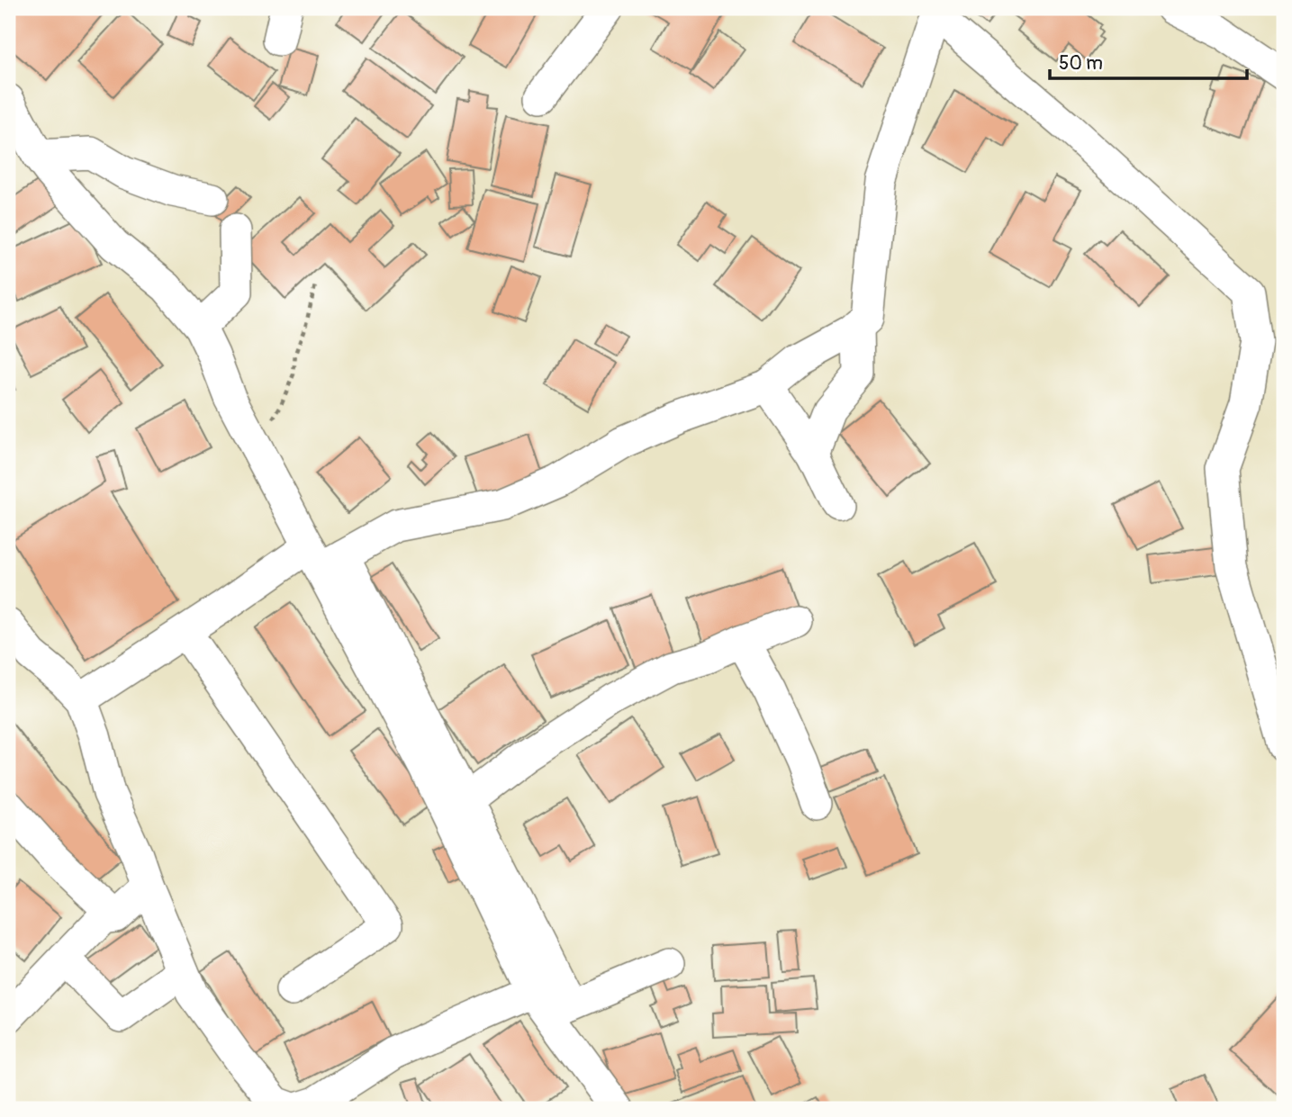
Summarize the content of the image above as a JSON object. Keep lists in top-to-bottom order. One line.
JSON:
{"scale_bar":"50 m"}
